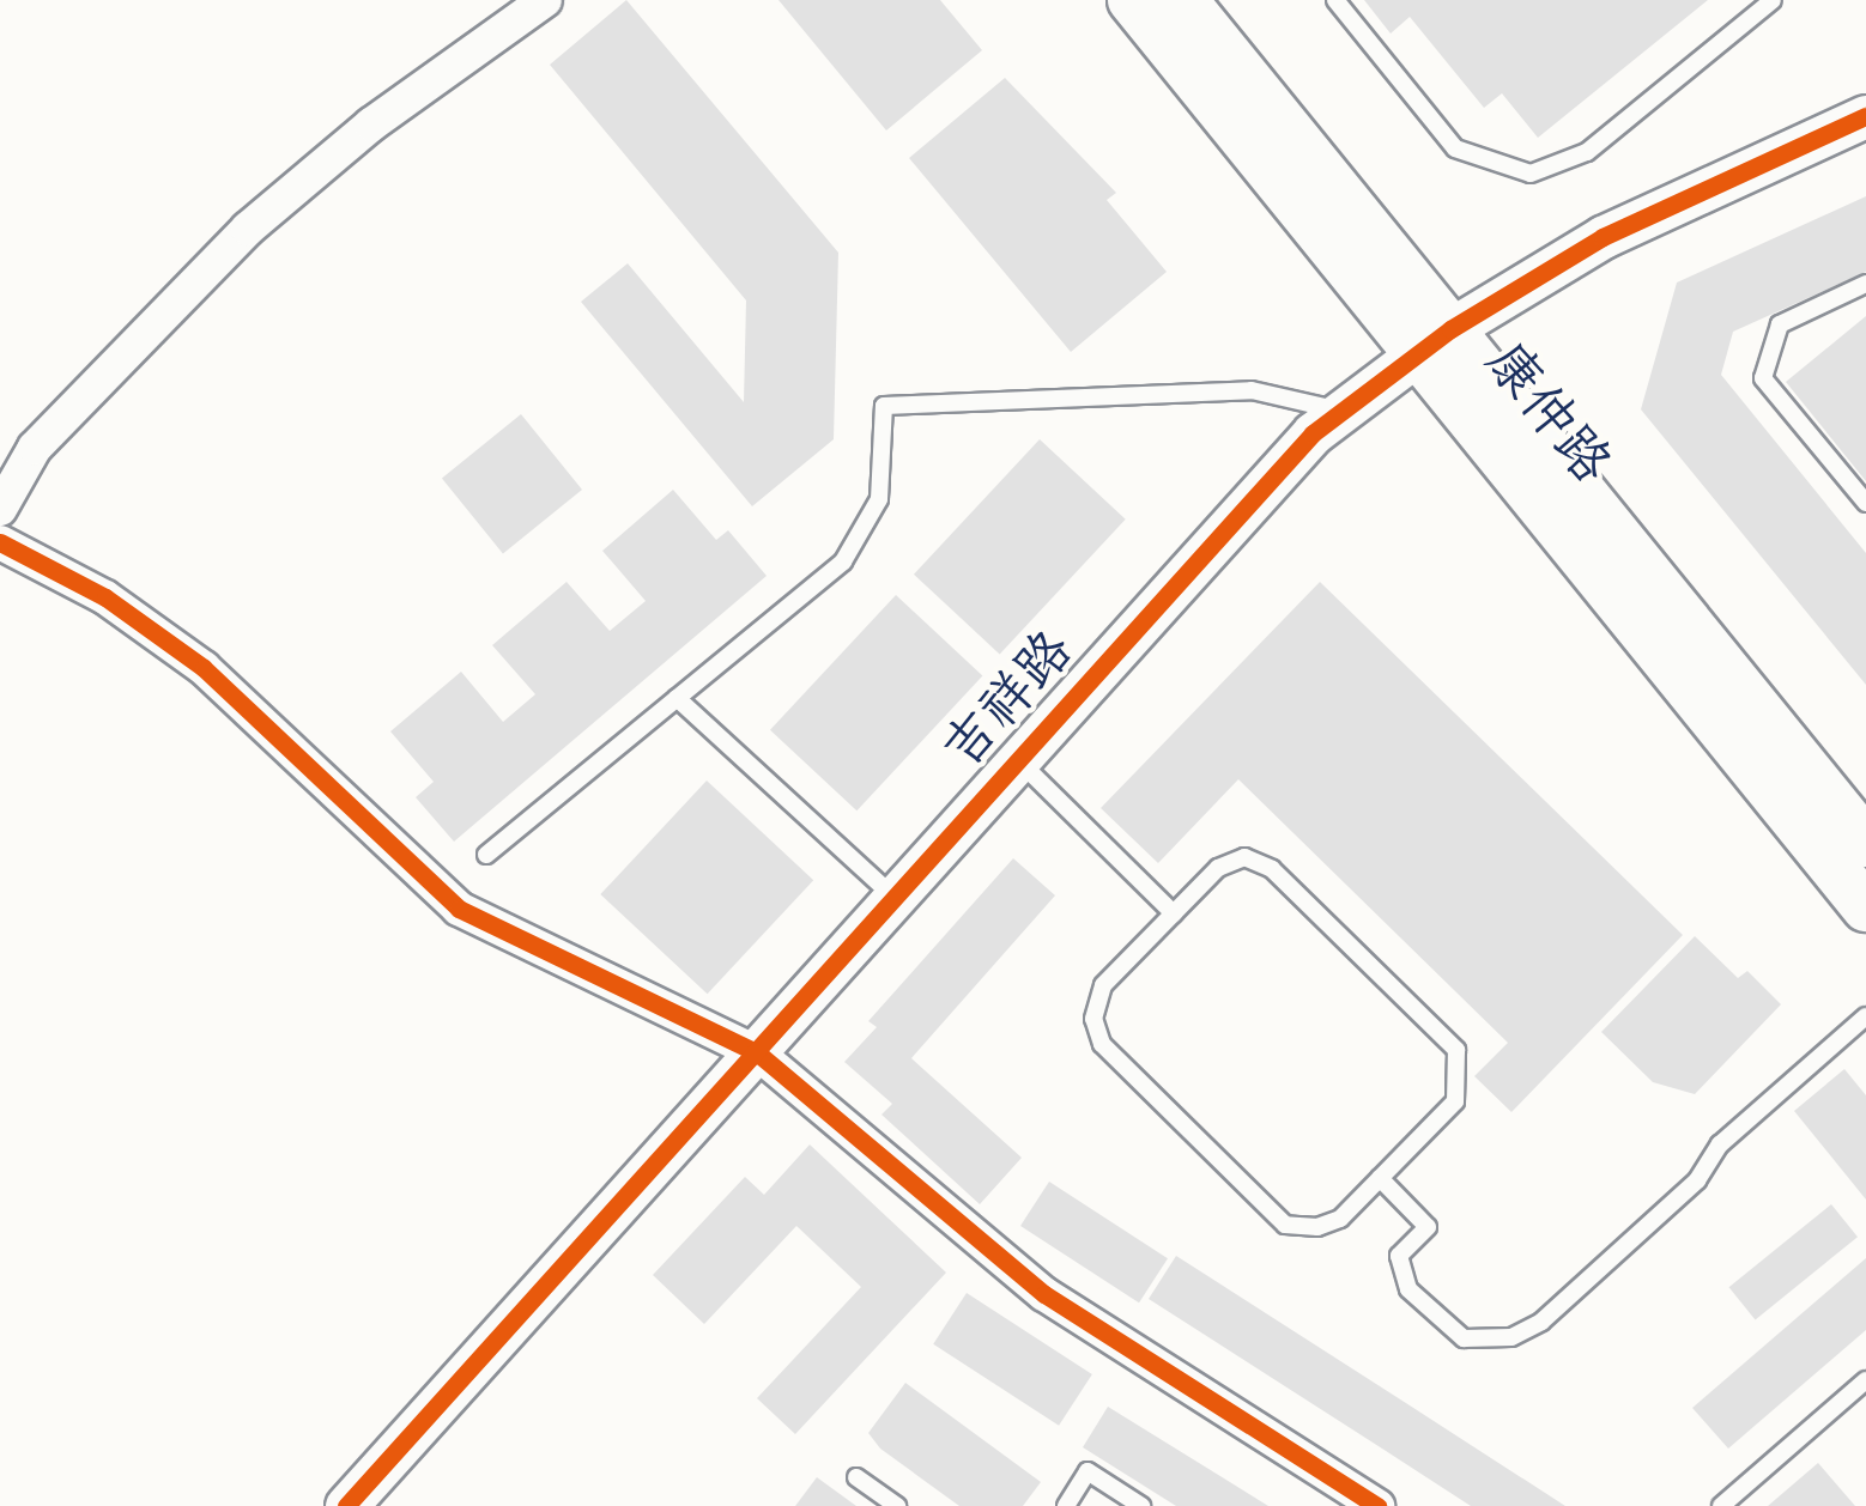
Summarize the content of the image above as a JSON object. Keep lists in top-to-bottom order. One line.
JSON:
{"streets":{"main road":["康仲路"],"street":["吉祥路"]},"crossings":[["康仲路","吉祥路"]]}
